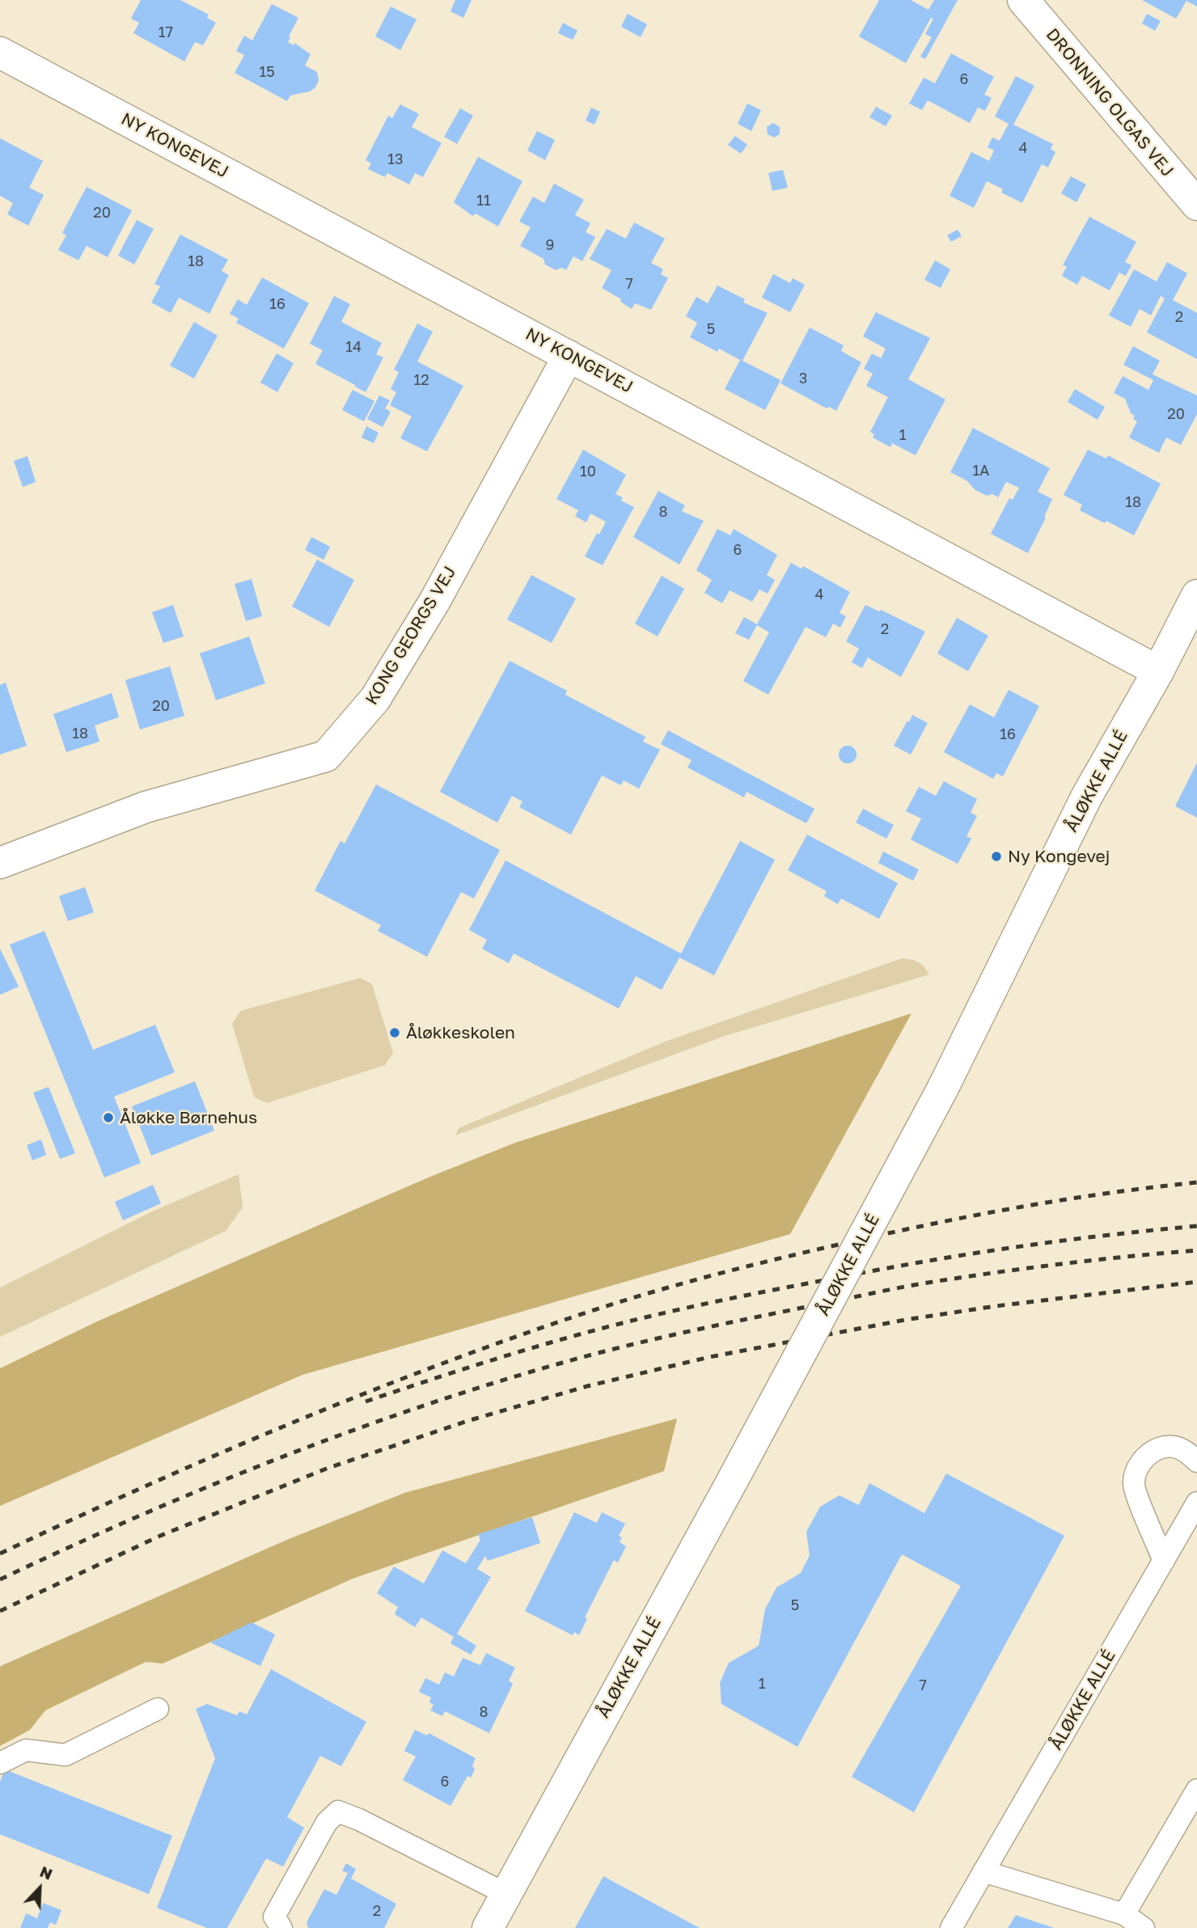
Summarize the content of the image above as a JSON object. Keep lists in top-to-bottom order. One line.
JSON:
{"streets":{"street":["DRONNING OLGAS VEJ","NY KONGEVEJ","KONG GEORGS VEJ","ÅLØKKE ALLÉ"]},"crossings":[["NY KONGEVEJ","KONG GEORGS VEJ"],["NY KONGEVEJ","ÅLØKKE ALLÉ"]],"places":["Ny Kongevej","Åløkkeskolen","Åløkke Børnehus"],"house_numbers":["17","15","6","4","13","11","20","9","18","7","16","2","5","14","3","12","20","1","1A","10","18","8","6","4","2","20","18","16","5","1","7","8","6","2"],"north":"top right"}
